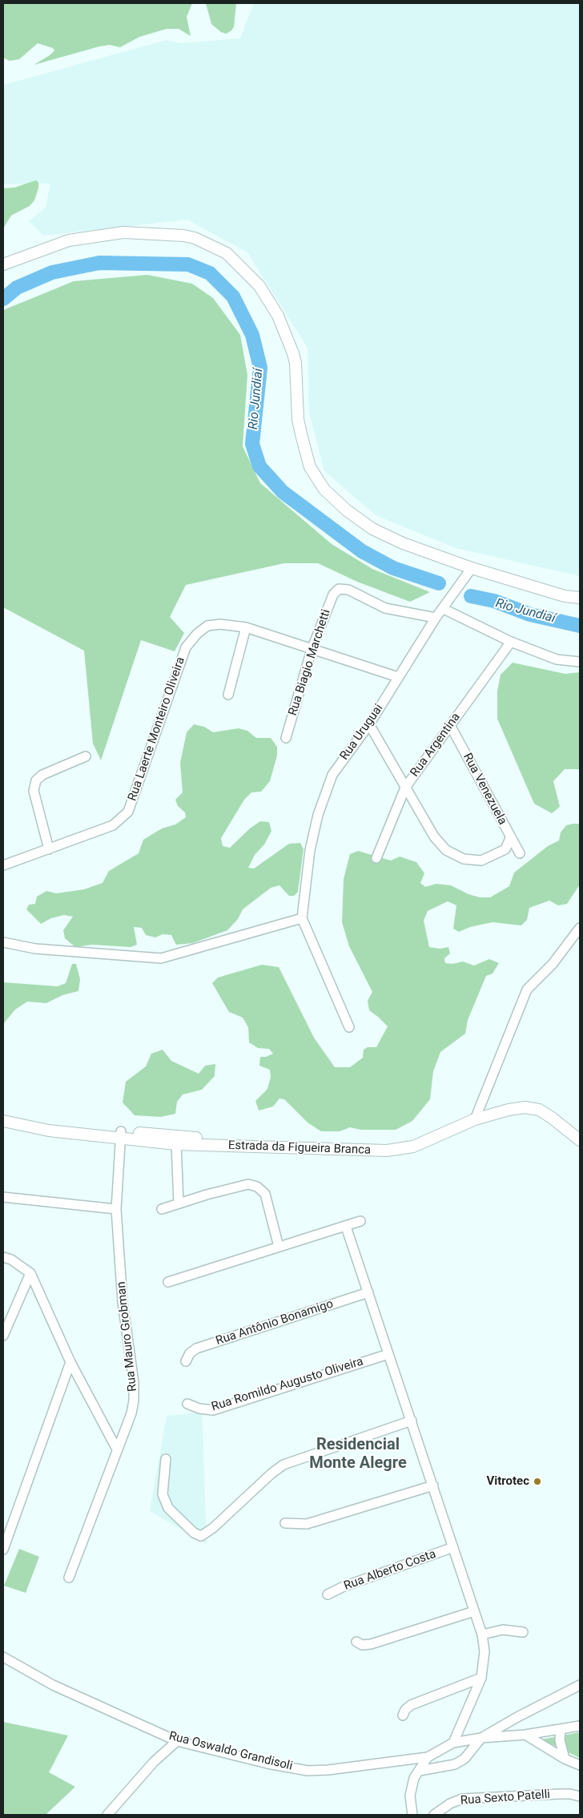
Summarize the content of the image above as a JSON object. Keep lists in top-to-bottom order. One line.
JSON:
{"streets":{"main road":["Estrada da Figueira Branca"],"street":["Rua Biagio Marchetti","Rua Laerte Monteiro Oliveira","Rua Uruguai","Rua Argentina","Rua Venezuela","Rua Antônio Bonamigo","Rua Mauro Grobman","Rua Romildo Augusto Oliveira","Rua Alberto Costa","Rua Oswaldo Grandisoli","Rua Sexto Patelli"]},"crossings":[["Rua Biagio Marchetti","Rua Laerte Monteiro Oliveira"],["Rua Biagio Marchetti","Rua Uruguai"],["Rua Laerte Monteiro Oliveira","Rua Uruguai"],["Rua Argentina","Rua Venezuela"],["Estrada da Figueira Branca","Rua Mauro Grobman"]],"districts":["Residencial Monte Alegre"],"water":["Rio Jundiaí"],"places":["Vitrotec"]}
